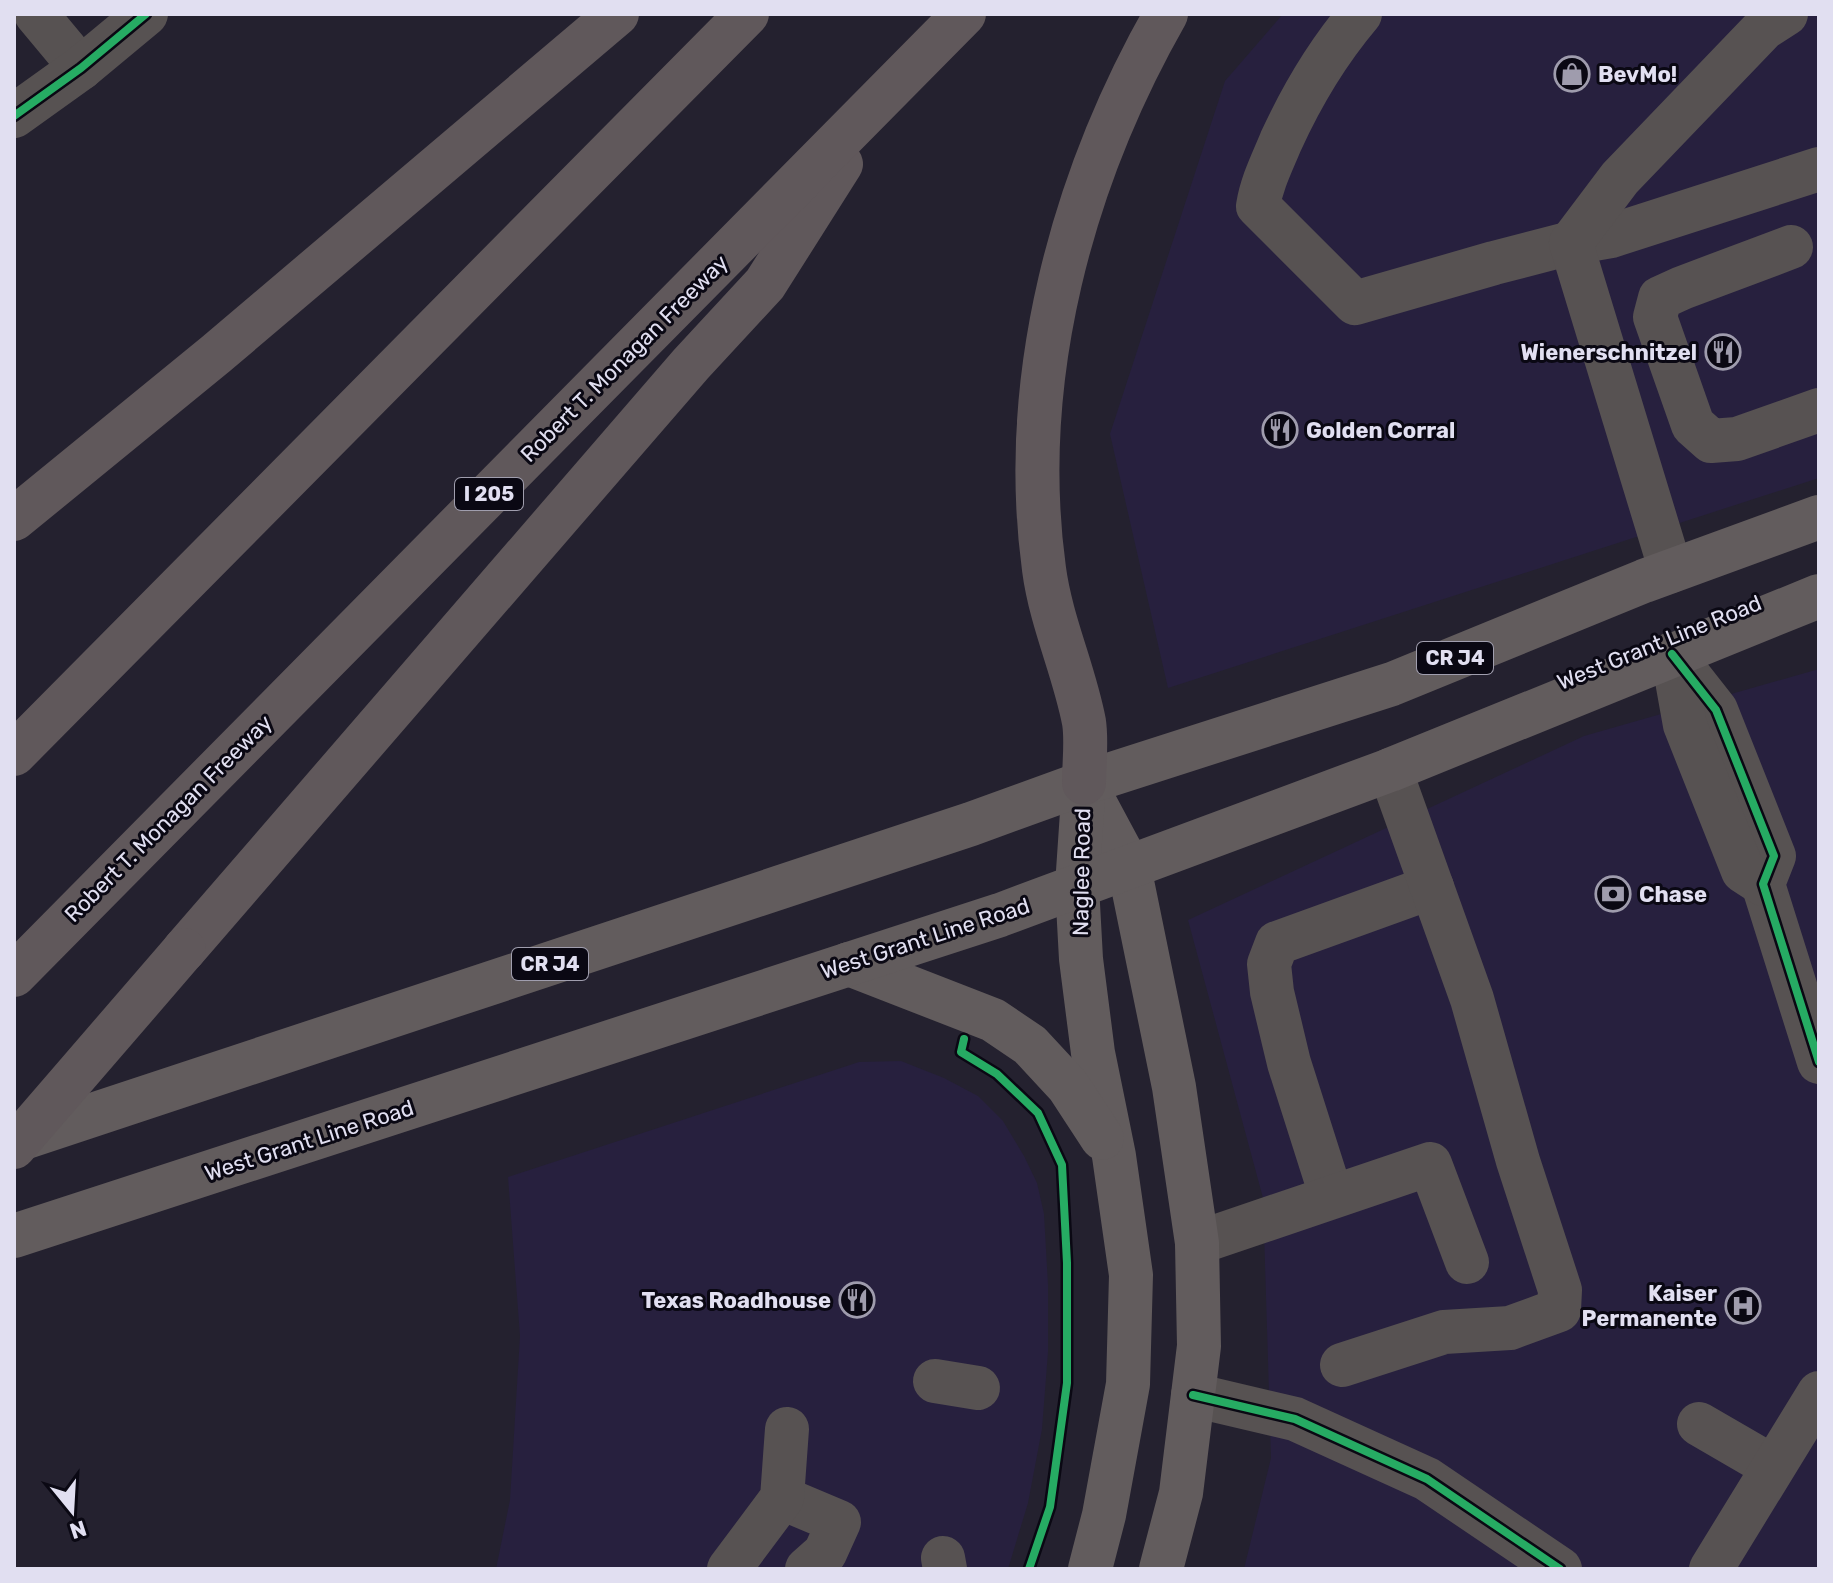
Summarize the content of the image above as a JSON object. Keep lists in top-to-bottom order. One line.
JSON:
{"streets":{"highway":["Robert T. Monagan Freeway","I 205"],"main road":["West Grant Line Road","CR J4","Naglee Road"]},"crossings":[["West Grant Line Road","Naglee Road"],["CR J4","Naglee Road"]],"places":{"shop":["BevMo!"],"restaurant":["Wienerschnitzel","Golden Corral","Texas Roadhouse"],"bank":["Chase"],"hospital":["Kaiser Permanente"]},"north":"bottom"}
